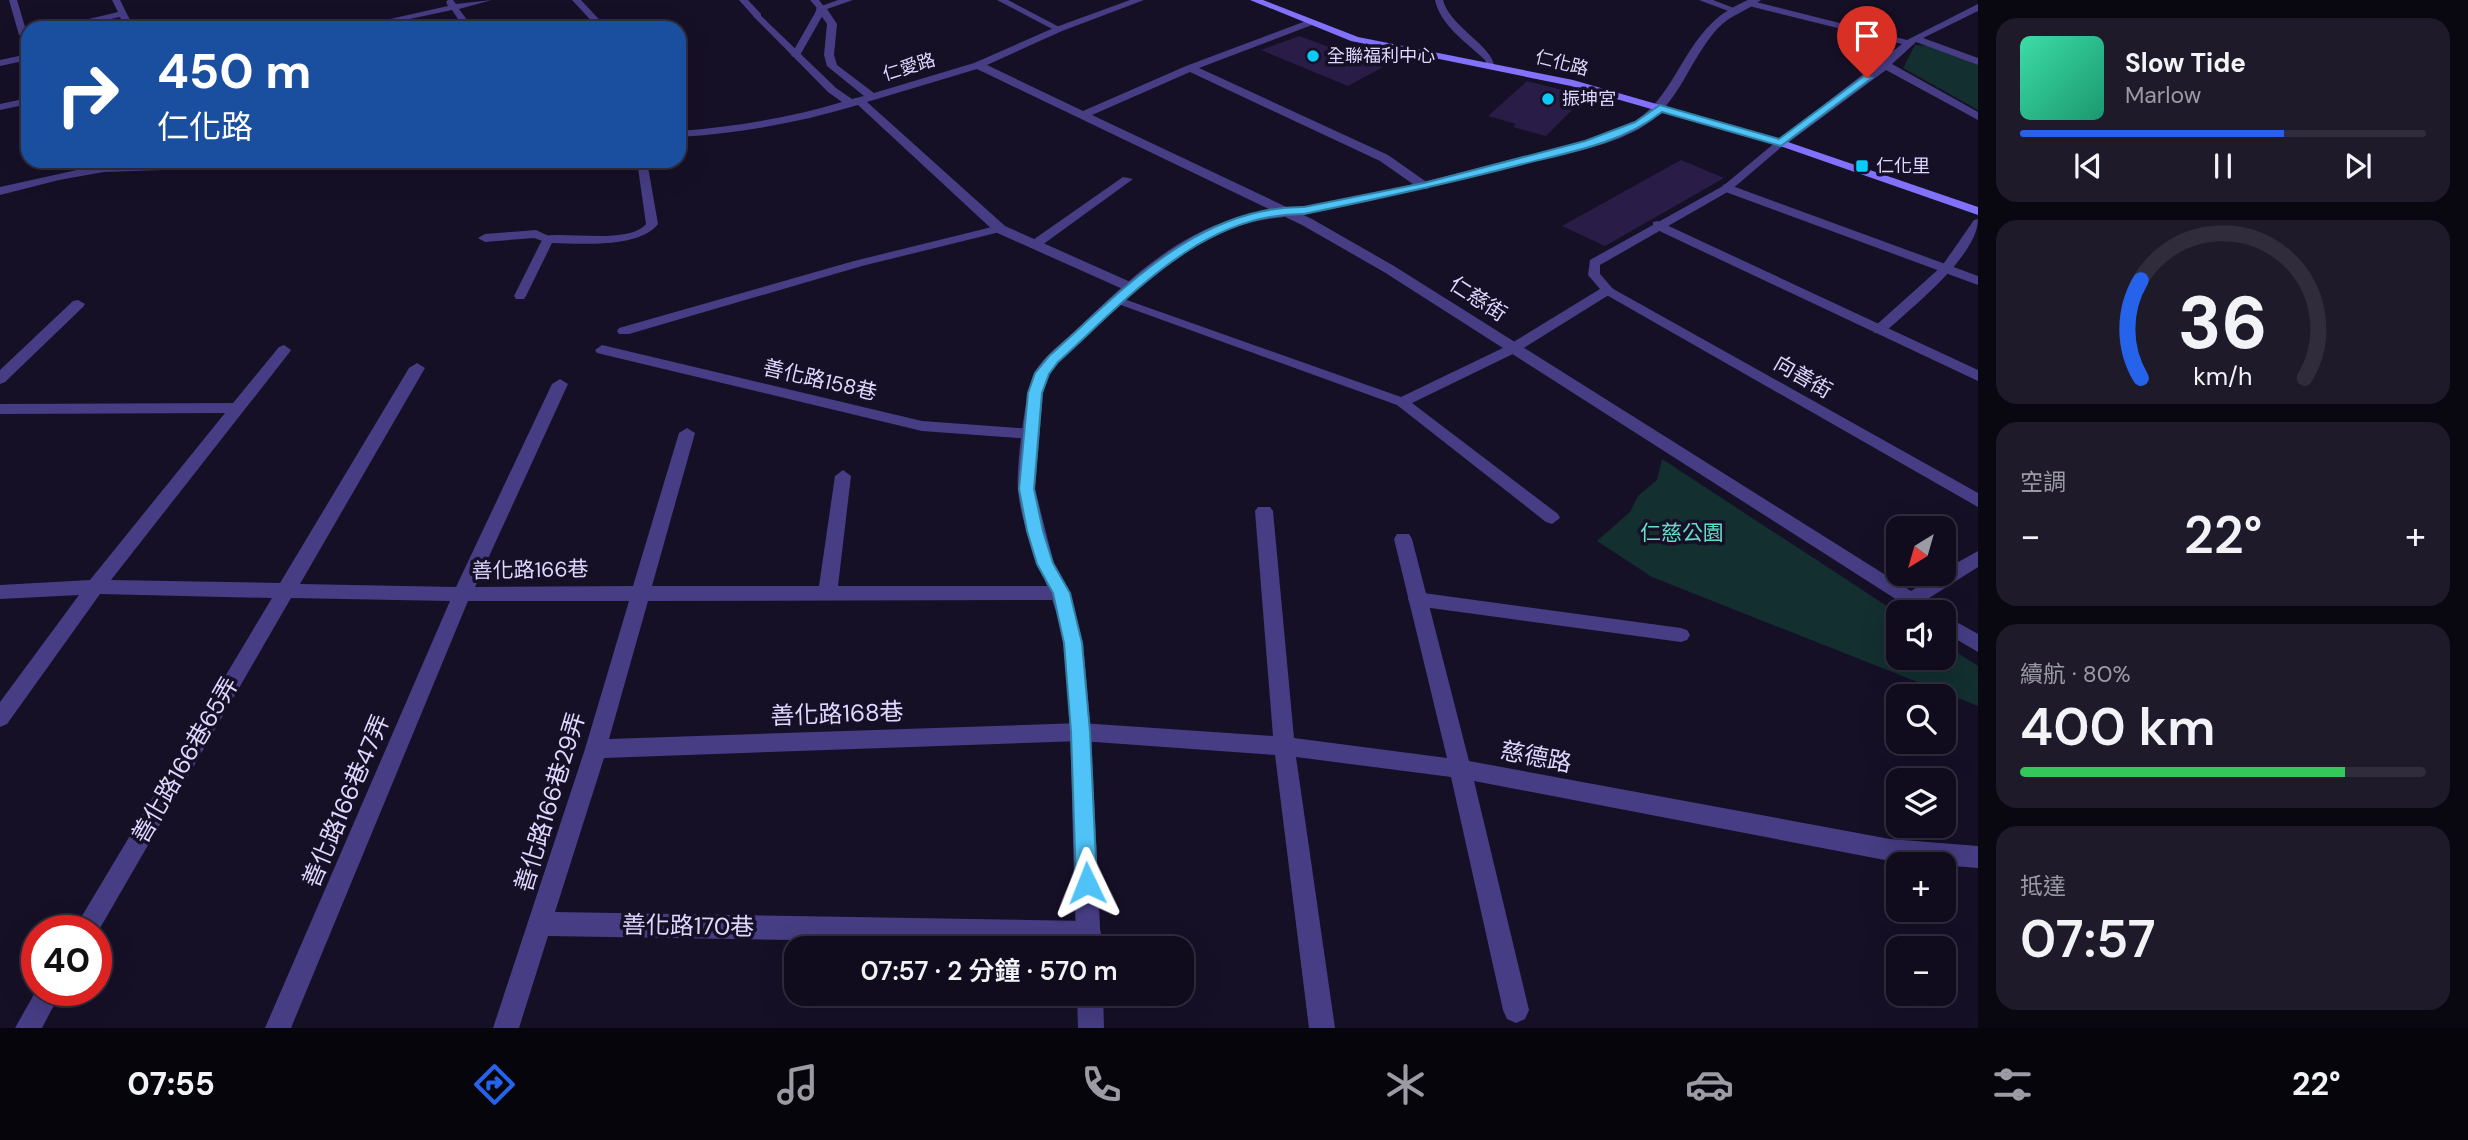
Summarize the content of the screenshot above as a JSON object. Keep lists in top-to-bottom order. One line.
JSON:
{"streets":{"main road":["仁化路"],"street":["仁愛路","仁慈街","向善街","善化路158巷","善化路166巷","善化路168巷","慈德路","善化路166巷65弄","善化路166巷47弄","善化路166巷29弄","善化路170巷"]},"crossings":[["仁愛路","仁慈街"],["善化路166巷","善化路166巷65弄"],["善化路166巷","善化路166巷47弄"],["善化路166巷","善化路166巷29弄"],["善化路168巷","慈德路"],["善化路168巷","善化路166巷29弄"],["善化路166巷29弄","善化路170巷"]],"parks":["仁慈公園"],"places":{"other":["全聯福利中心","振坤宮"],"transit":["仁化里"]},"north":"bottom left","page":{"turn":["450 m","仁化路"],"song":["Slow Tide","Marlow"],"tile":["空調",["續航 · 80%","400 km"],["抵達","07:57"]],"heat":["−","22°","+"],"map_buttons":["+","−"],"limit":"40","trip":"07:57 · 2 分鐘 · 570 m","tabs":["07:55","22°"],"gauge":["36","km/h"]}}
